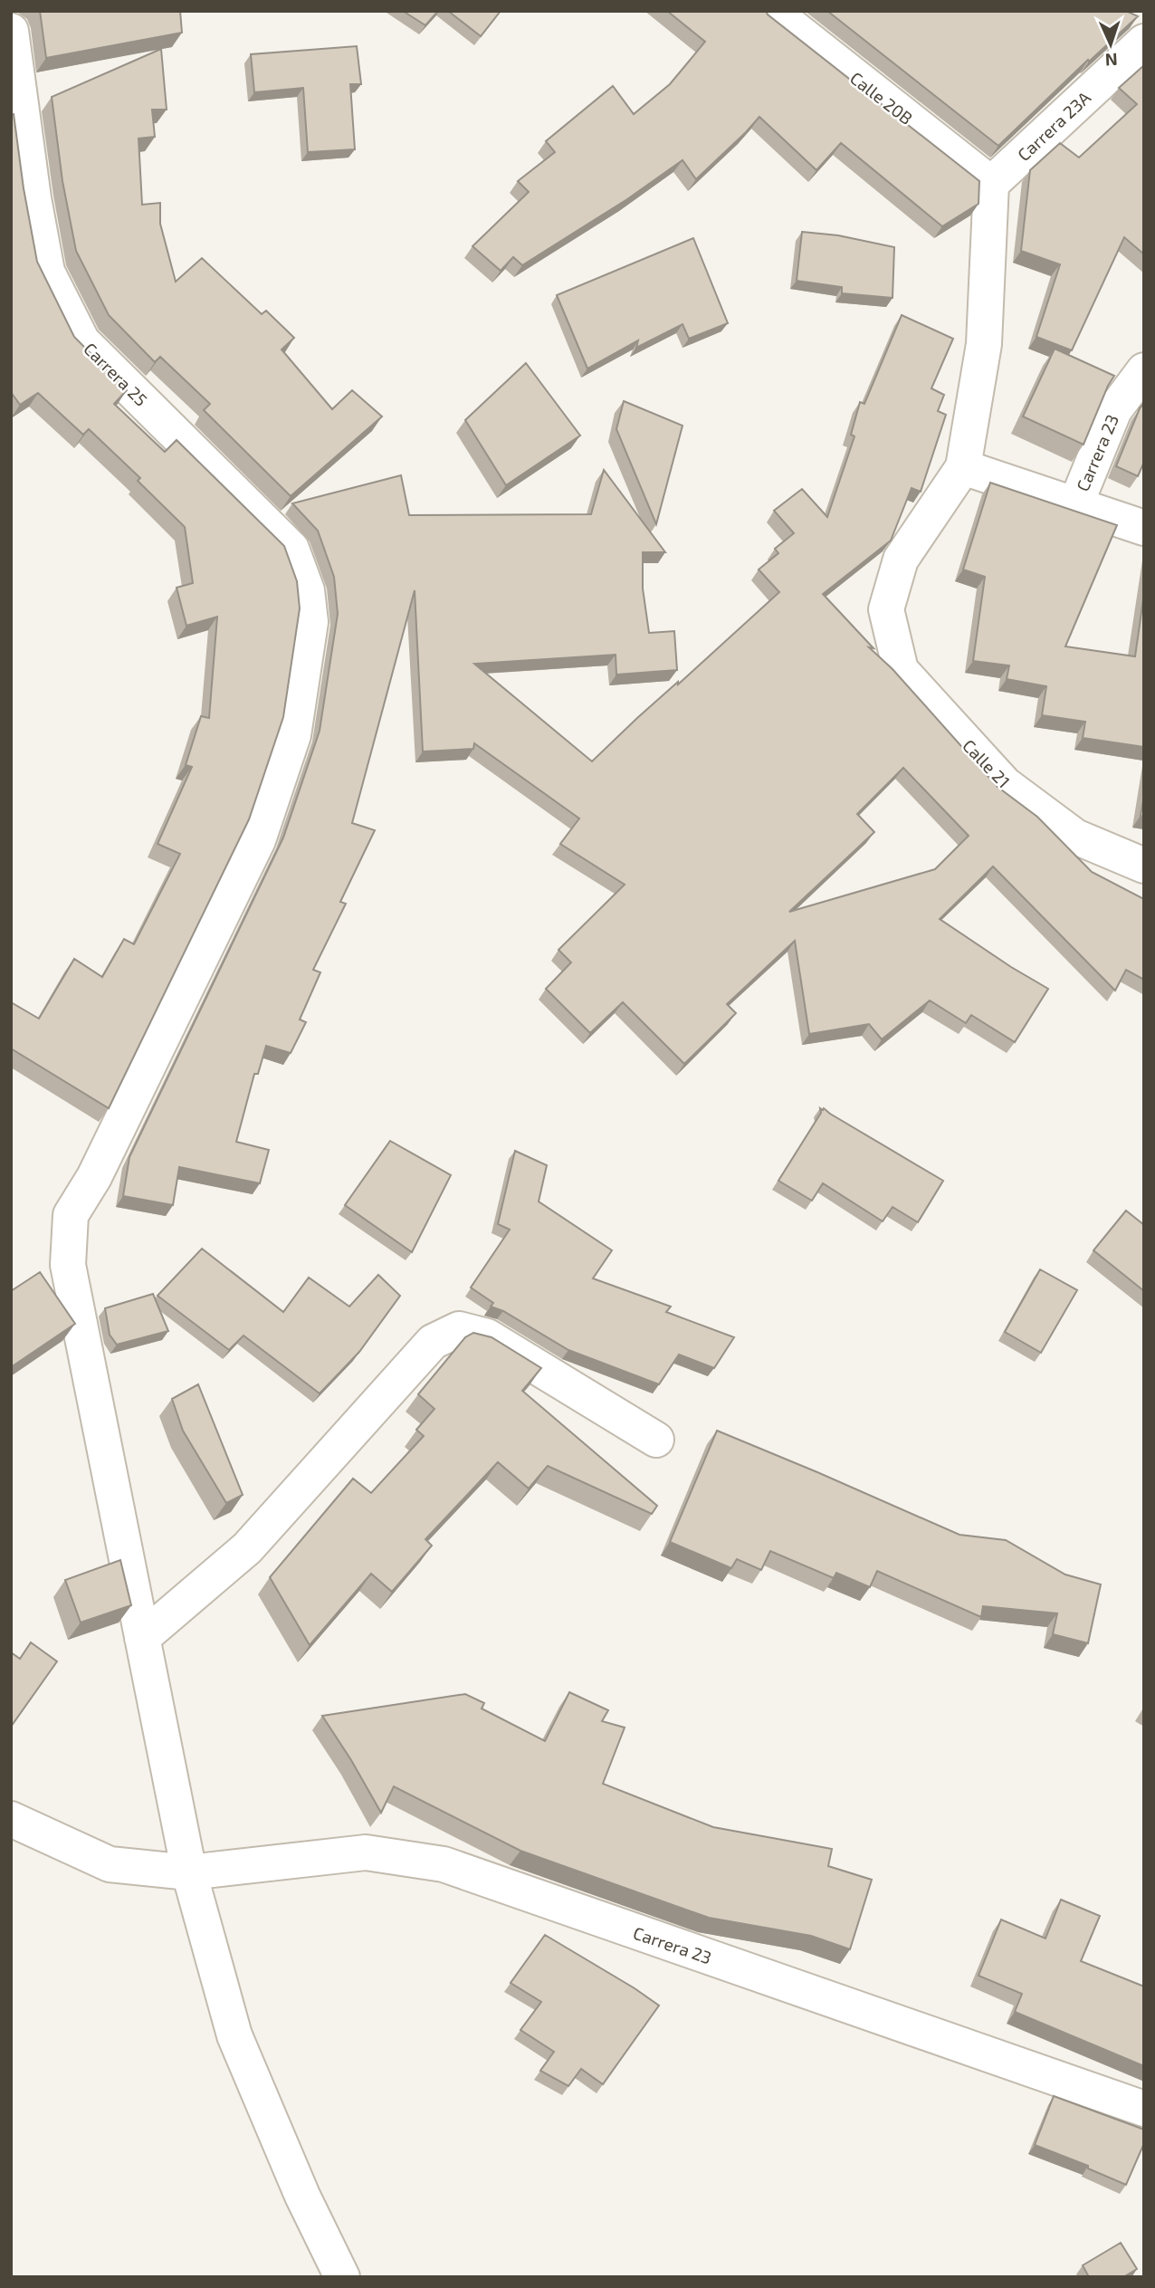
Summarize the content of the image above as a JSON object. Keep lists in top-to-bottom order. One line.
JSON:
{"streets":{"street":["Calle 20B","Carrera 23A","Carrera 25","Carrera 23","Calle 21"]},"crossings":[["Calle 20B","Carrera 23A"],["Carrera 25","Carrera 23"]],"north":"bottom"}
